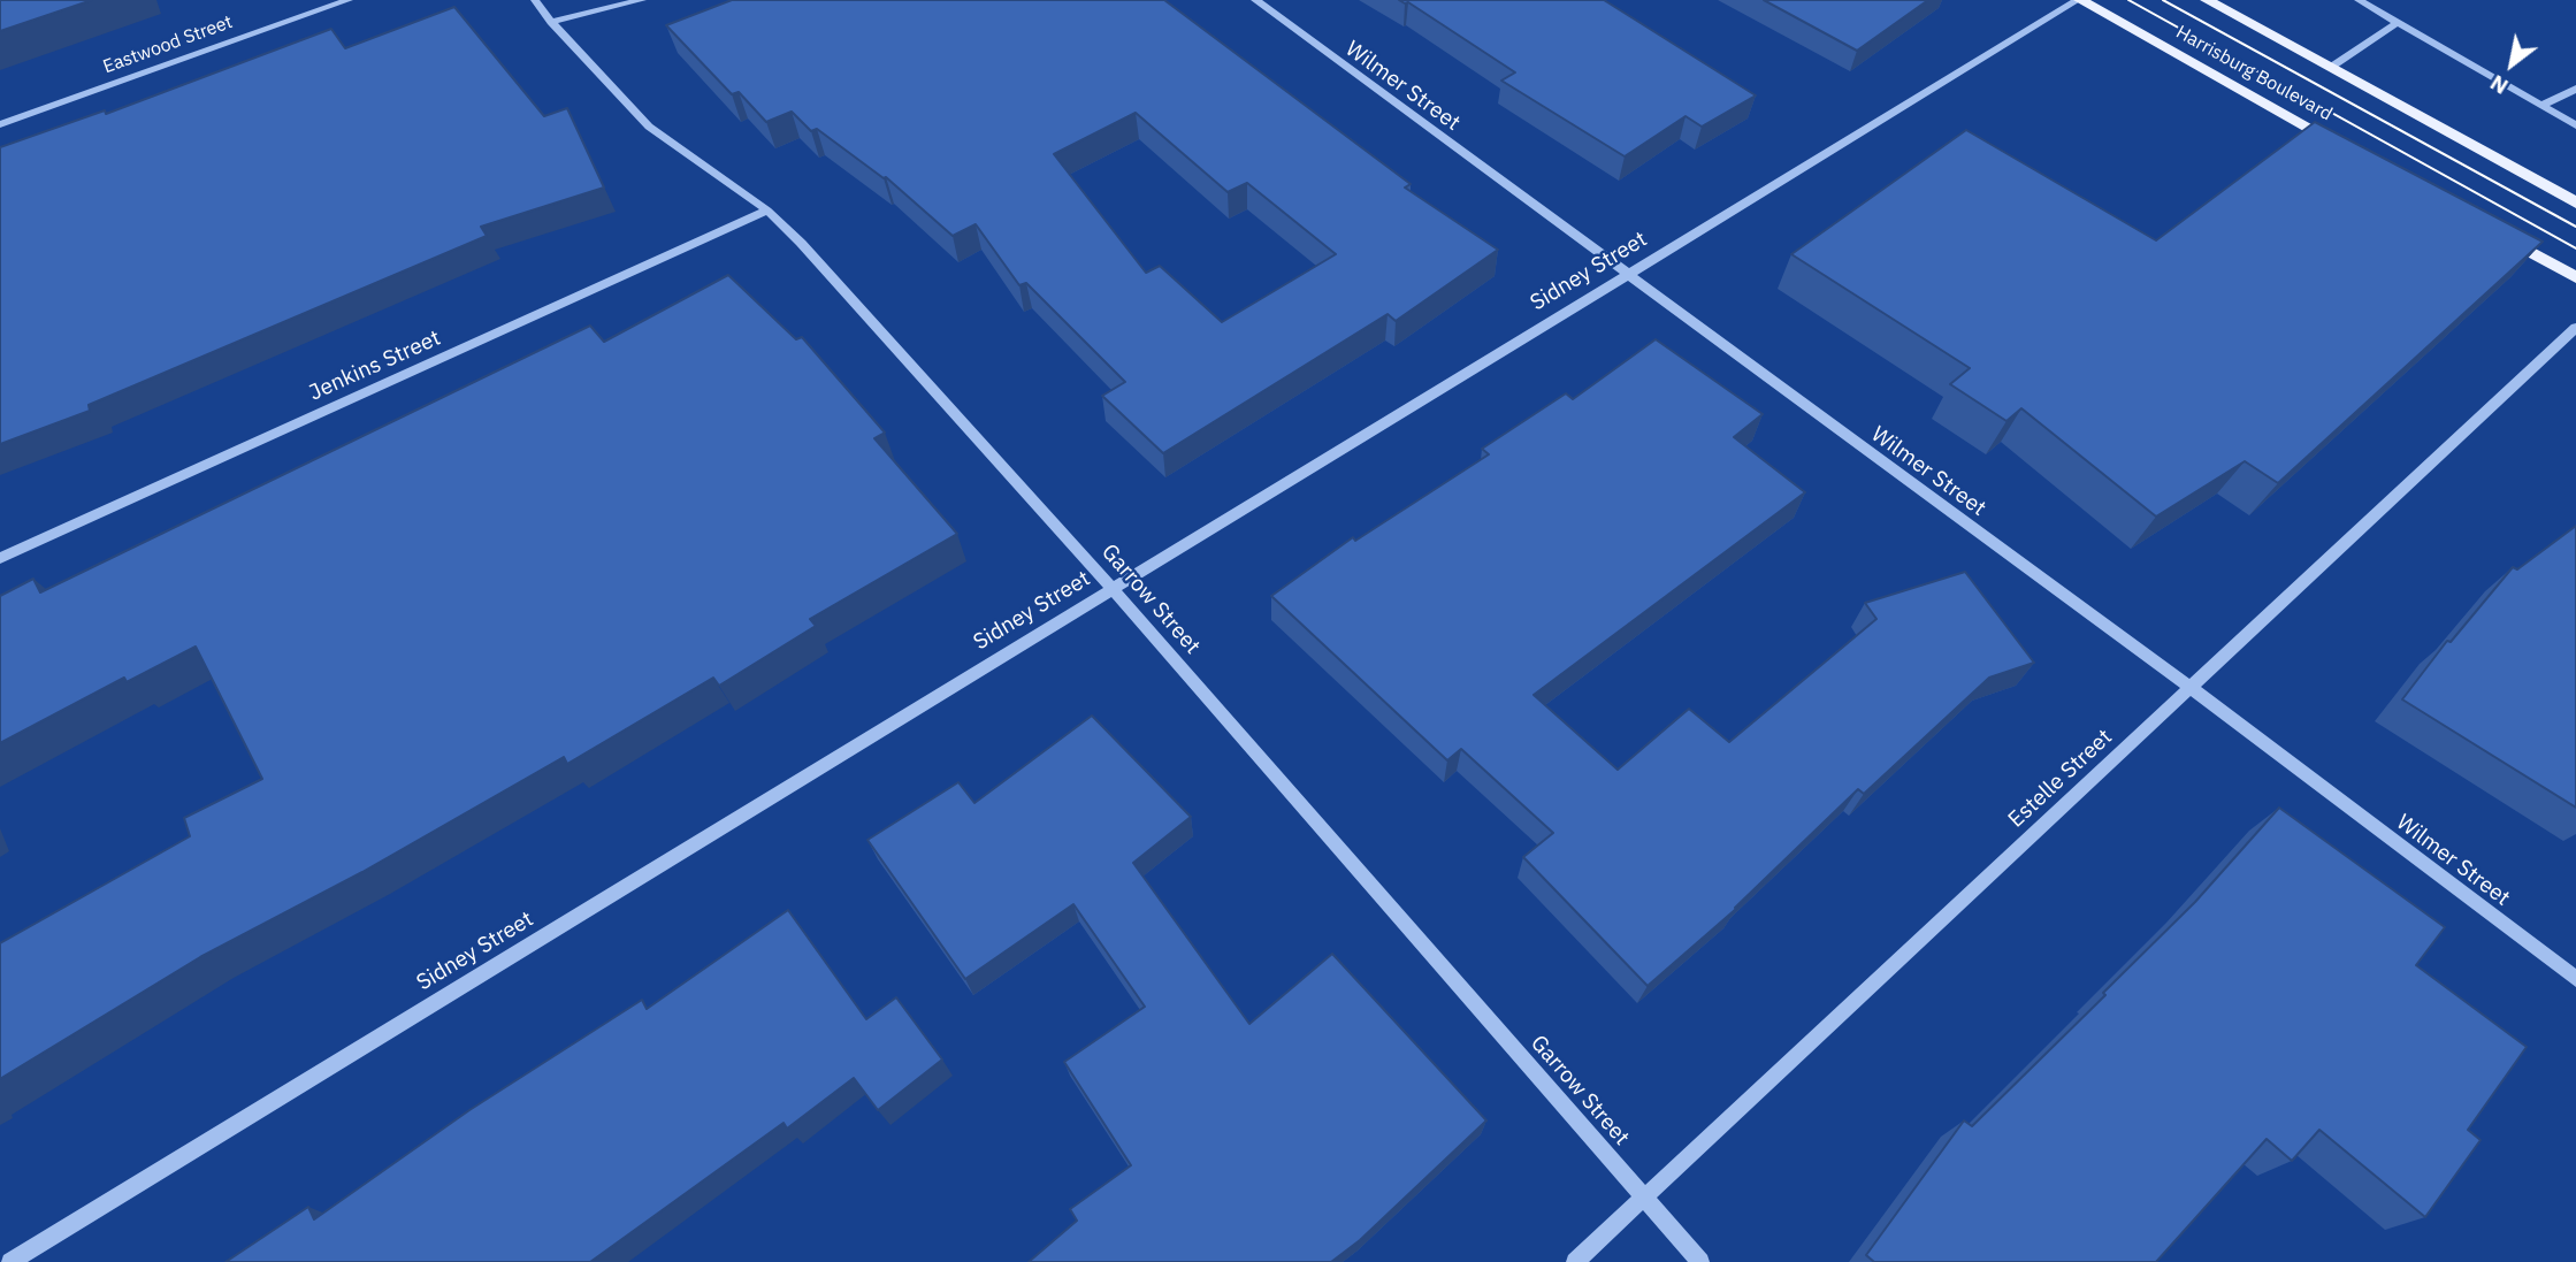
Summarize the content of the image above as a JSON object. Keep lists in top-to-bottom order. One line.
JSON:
{"streets":{"main road":["Harrisburg Boulevard"],"street":["Eastwood Street","Wilmer Street","Sidney Street","Jenkins Street","Garrow Street","Estelle Street"]},"crossings":[["Harrisburg Boulevard","Sidney Street"],["Wilmer Street","Sidney Street"],["Wilmer Street","Estelle Street"],["Sidney Street","Garrow Street"],["Jenkins Street","Garrow Street"],["Garrow Street","Estelle Street"]],"north":"bottom left"}
